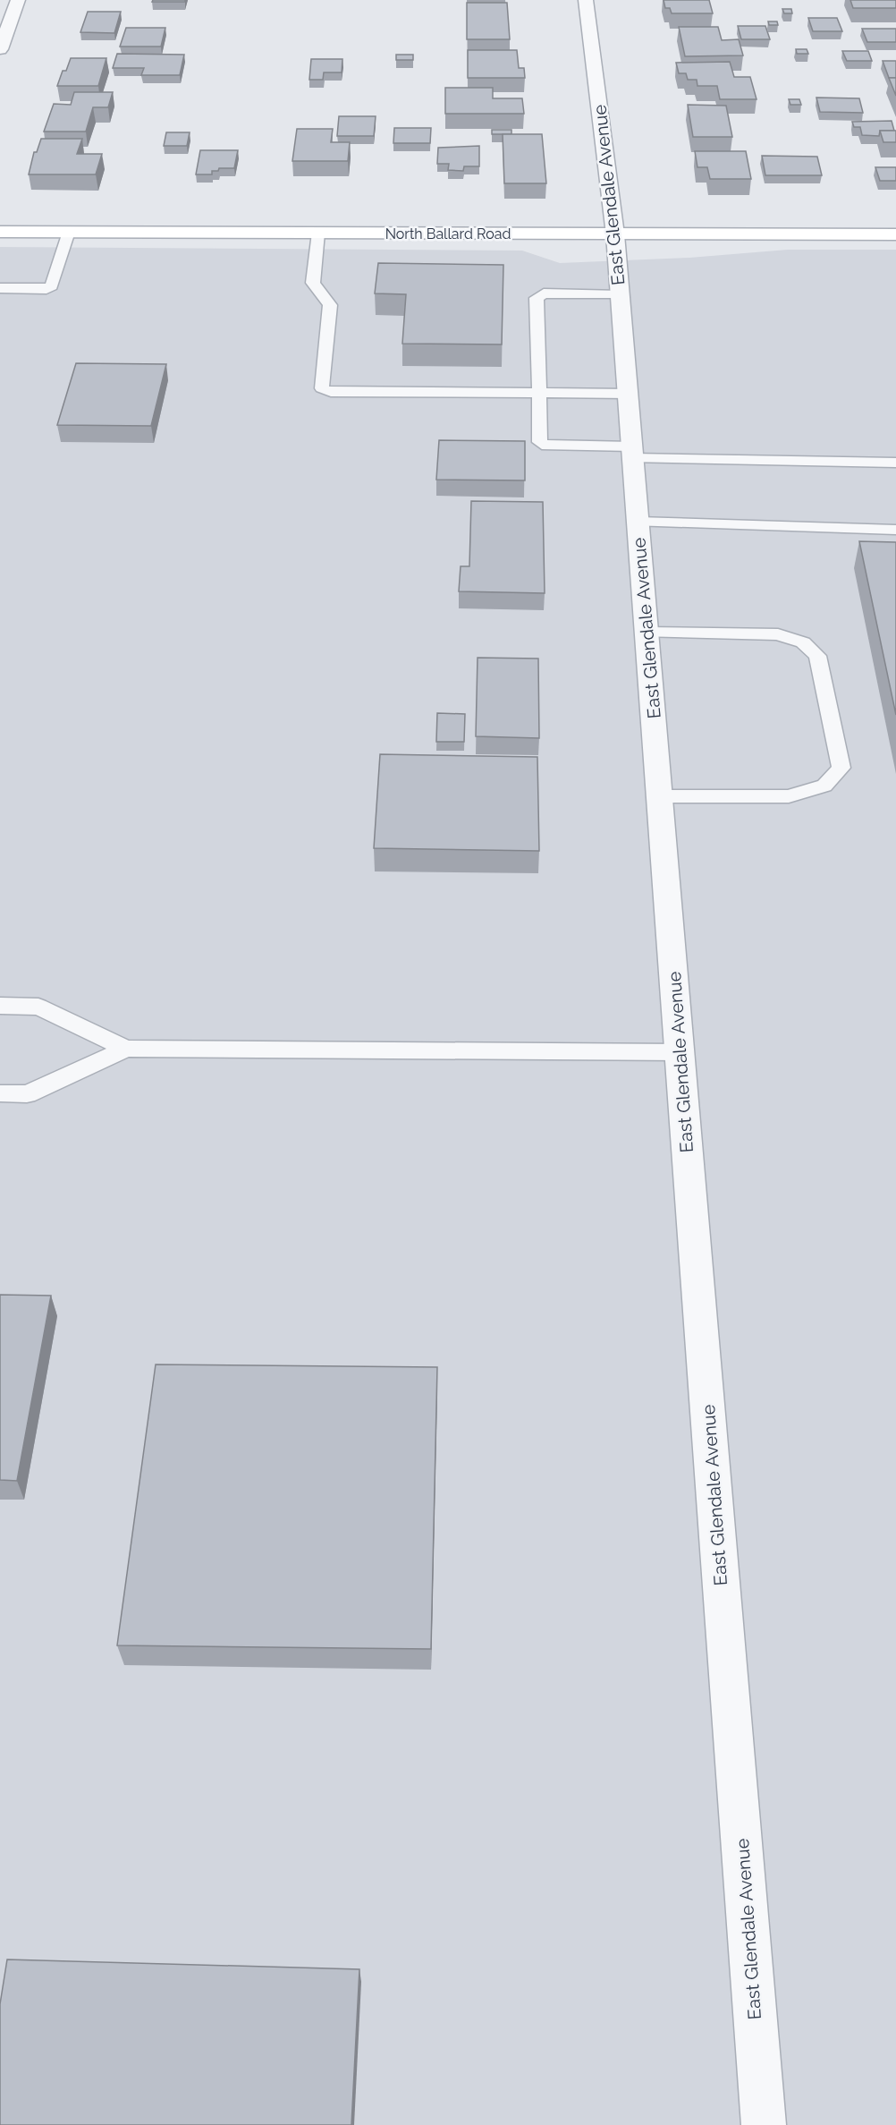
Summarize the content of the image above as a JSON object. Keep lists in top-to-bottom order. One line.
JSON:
{"streets":{"main road":["North Ballard Road"],"street":["East Glendale Avenue"]},"crossings":[["East Glendale Avenue","North Ballard Road"]]}
